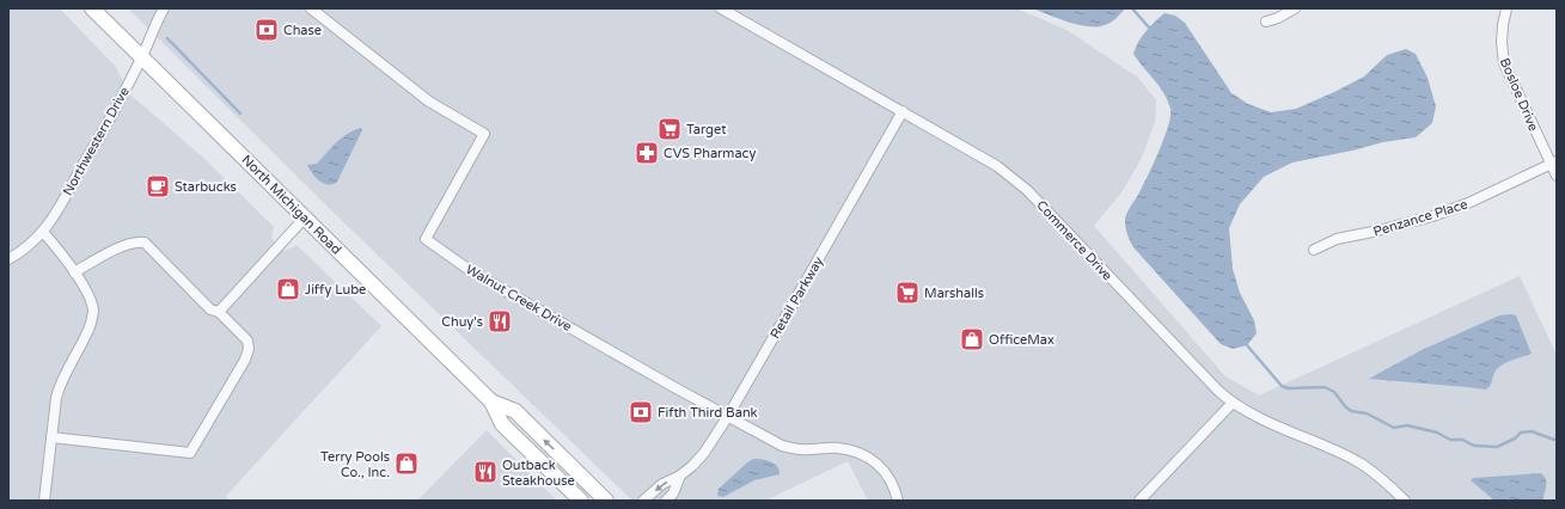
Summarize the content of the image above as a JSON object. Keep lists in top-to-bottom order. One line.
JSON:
{"streets":{"main road":["North Michigan Road"],"street":["Bosloe Drive","Northwestern Drive","Penzance Place","Commerce Drive","Walnut Creek Drive","Retail Parkway"]},"crossings":[["Bosloe Drive","Penzance Place"],["Northwestern Drive","North Michigan Road"],["Commerce Drive","Retail Parkway"],["Walnut Creek Drive","Retail Parkway"]],"places":{"bank":["Chase","Fifth Third Bank"],"supermarket":["Target","Marshalls"],"pharmacy":["CVS Pharmacy"],"cafe":["Starbucks"],"shop":["Jiffy Lube","OfficeMax","Terry Pools Co., Inc."],"restaurant":["Chuy's","Outback Steakhouse"]}}
